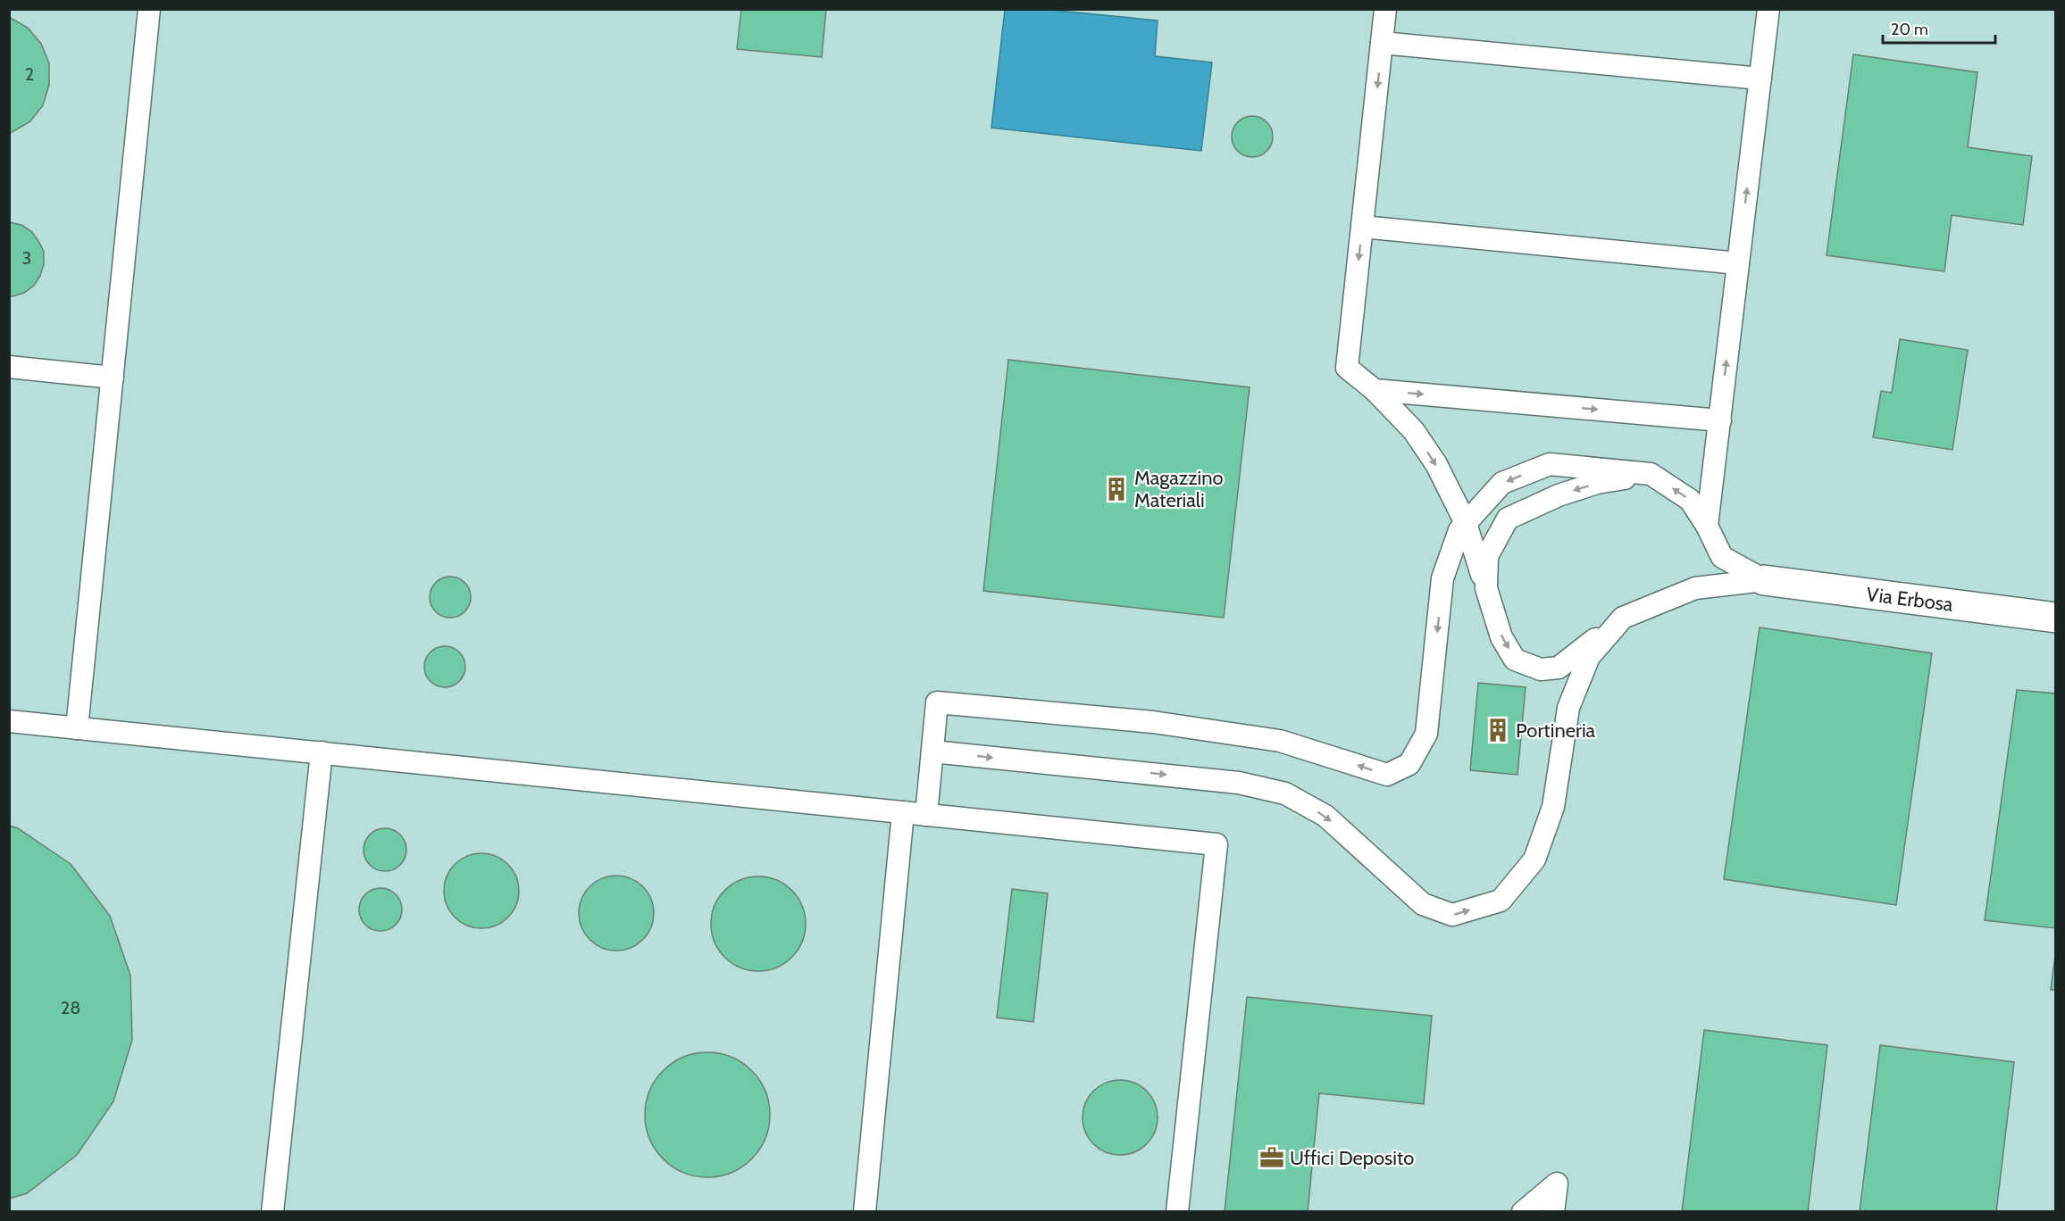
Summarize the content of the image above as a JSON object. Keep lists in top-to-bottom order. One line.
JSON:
{"streets":{"street":["Via Erbosa"]},"places":{"building":["Magazzino Materiali","Portineria"],"office":["Uffici Deposito"]},"house_numbers":["2","3","28"],"scale_bar":"20 m"}
